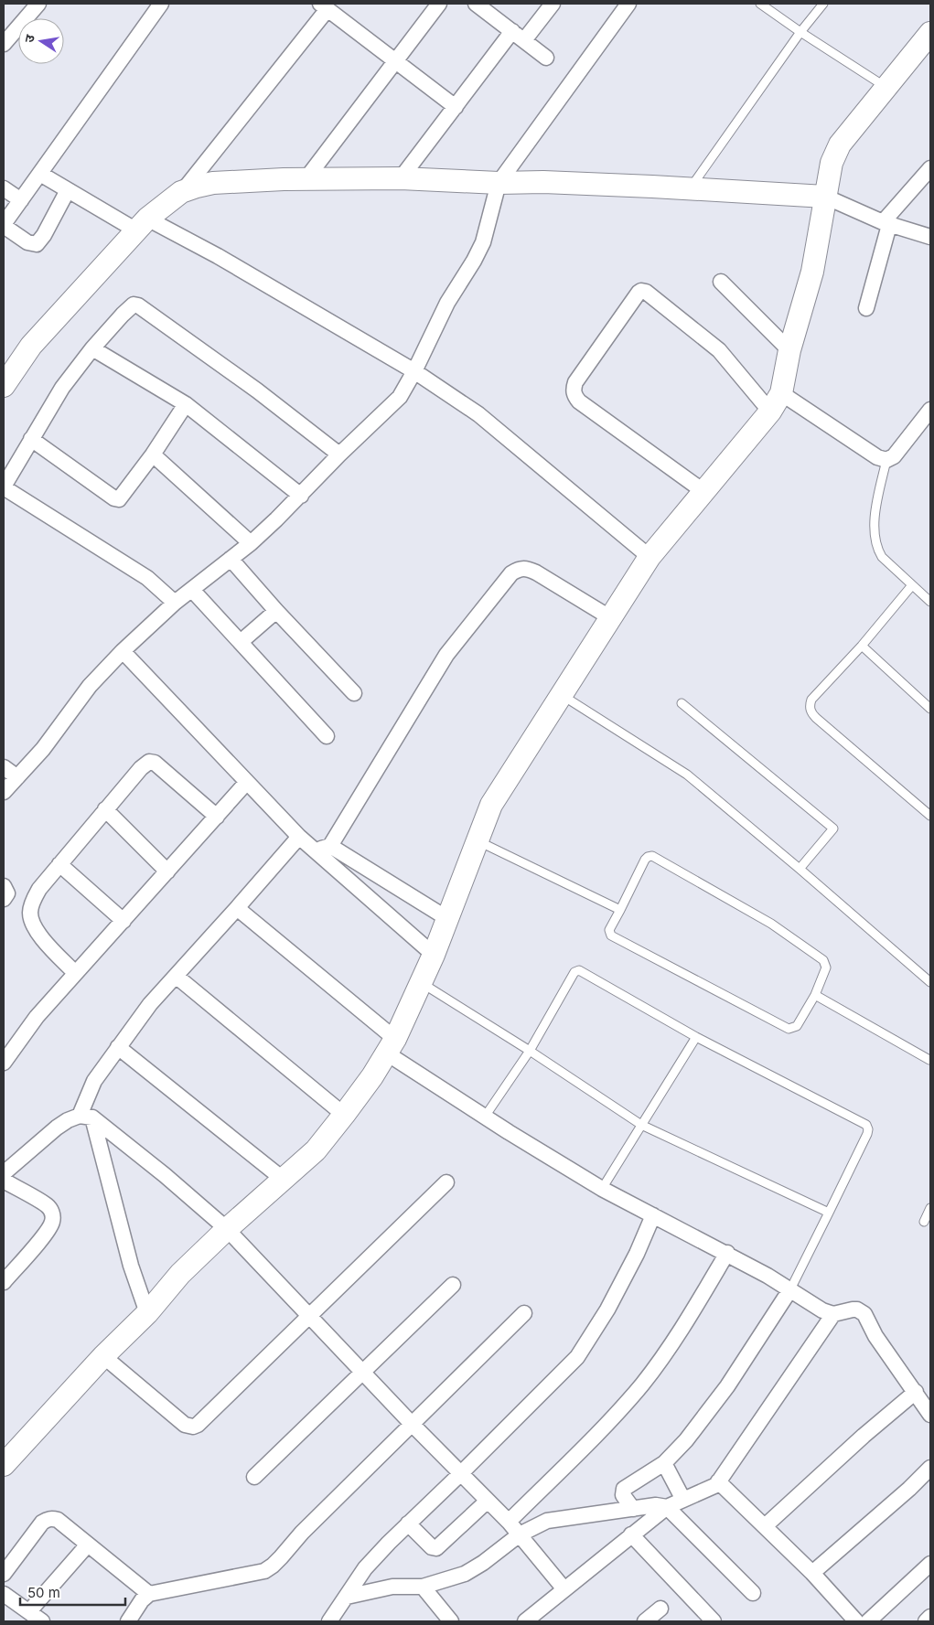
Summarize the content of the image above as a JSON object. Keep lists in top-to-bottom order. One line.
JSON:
{"scale_bar":"50 m","north":"left"}
